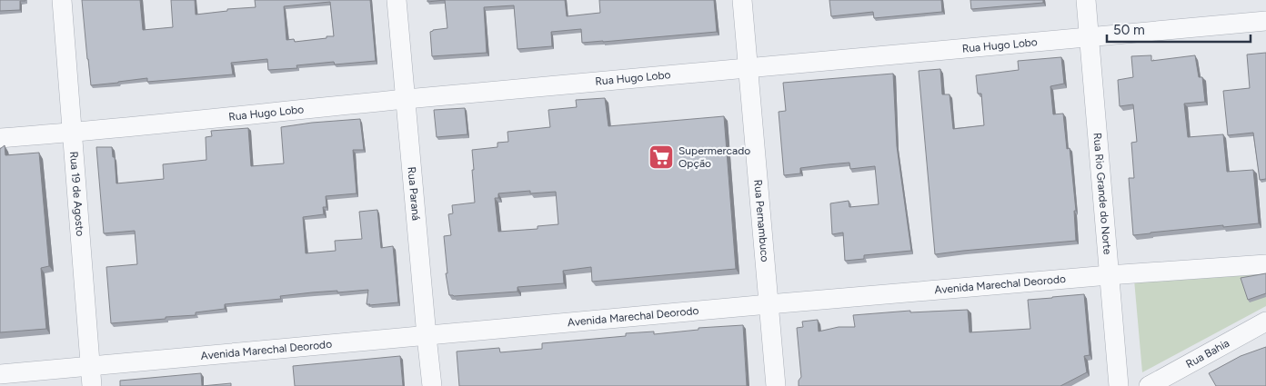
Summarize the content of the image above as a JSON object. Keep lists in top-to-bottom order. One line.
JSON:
{"streets":{"street":["Rua Hugo Lobo","Rua 19 de Agosto","Rua Paraná","Rua Rio Grande do Norte","Rua Pernambuco","Avenida Marechal Deorodo","Rua Bahia"]},"crossings":[["Rua Hugo Lobo","Rua 19 de Agosto"],["Rua Hugo Lobo","Rua Paraná"],["Rua Hugo Lobo","Rua Rio Grande do Norte"],["Rua Hugo Lobo","Rua Pernambuco"],["Rua 19 de Agosto","Avenida Marechal Deorodo"],["Rua Paraná","Avenida Marechal Deorodo"],["Rua Rio Grande do Norte","Avenida Marechal Deorodo"],["Rua Pernambuco","Avenida Marechal Deorodo"]],"places":{"supermarket":["Supermercado Opção"]},"scale_bar":"50 m"}
